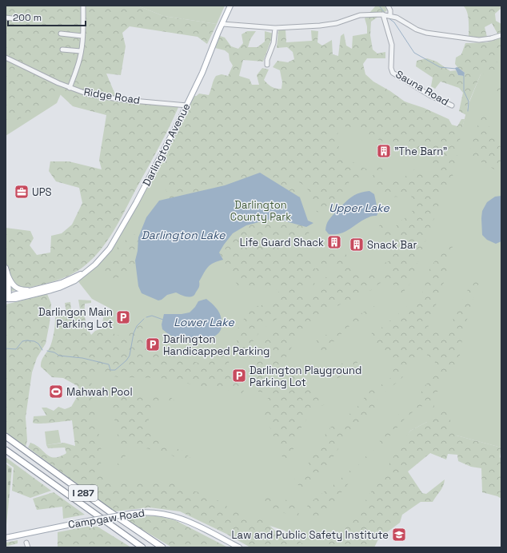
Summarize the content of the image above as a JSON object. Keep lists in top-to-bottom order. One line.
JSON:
{"streets":{"highway":["I 287"],"main road":["Darlington Avenue","Campgaw Road"],"street":["Sauna Road","Ridge Road"]},"crossings":[["Ridge Road","Darlington Avenue"]],"water":["Upper Lake","Darlington Lake","Lower Lake"],"parks":["Darlington County Park"],"places":{"building":["\"The Barn\"","Life Guard Shack","Snack Bar"],"office":["UPS"],"parking":["Darlingon Main Parking Lot","Darlington Handicapped Parking","Darlington Playground Parking Lot"],"sports":["Mahwah Pool"],"school or university":["Law and Public Safety Institute"]},"scale_bar":"200 m"}
